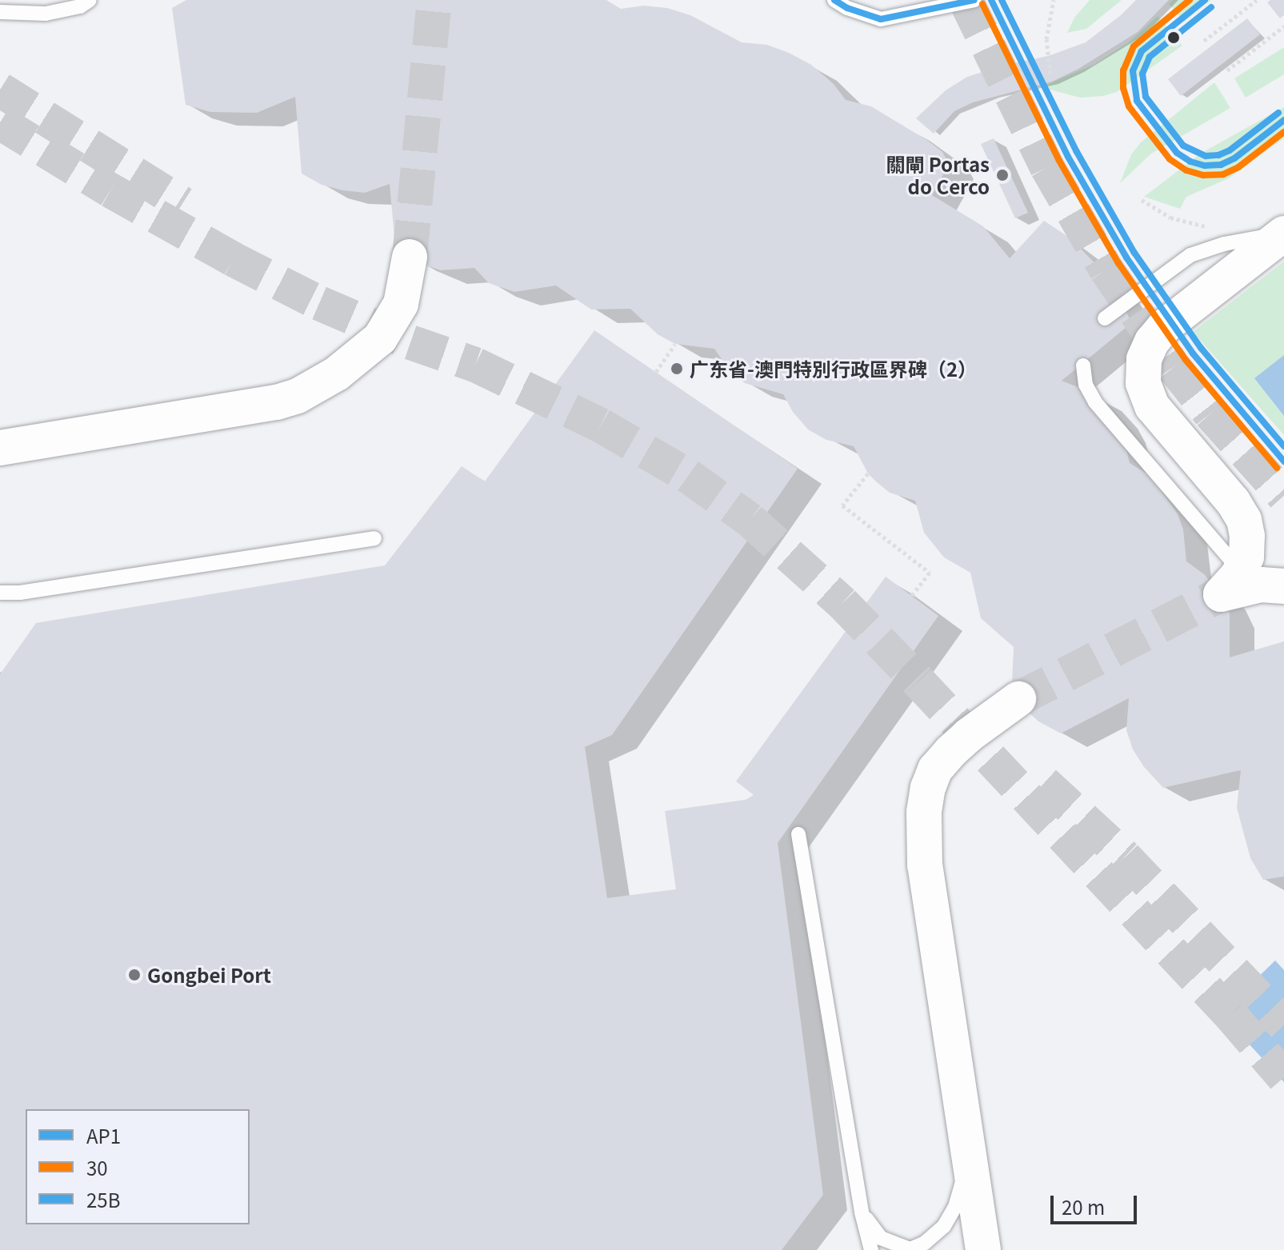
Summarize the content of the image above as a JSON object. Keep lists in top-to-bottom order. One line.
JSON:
{"places":["關閘 Portas do Cerco","广东省-澳門特別行政區界碑（2）","Gongbei Port"],"lines":["transit line AP1","transit line 30","transit line 25B"],"legend":["AP1","30","25B"],"scale_bar":"20 m"}
